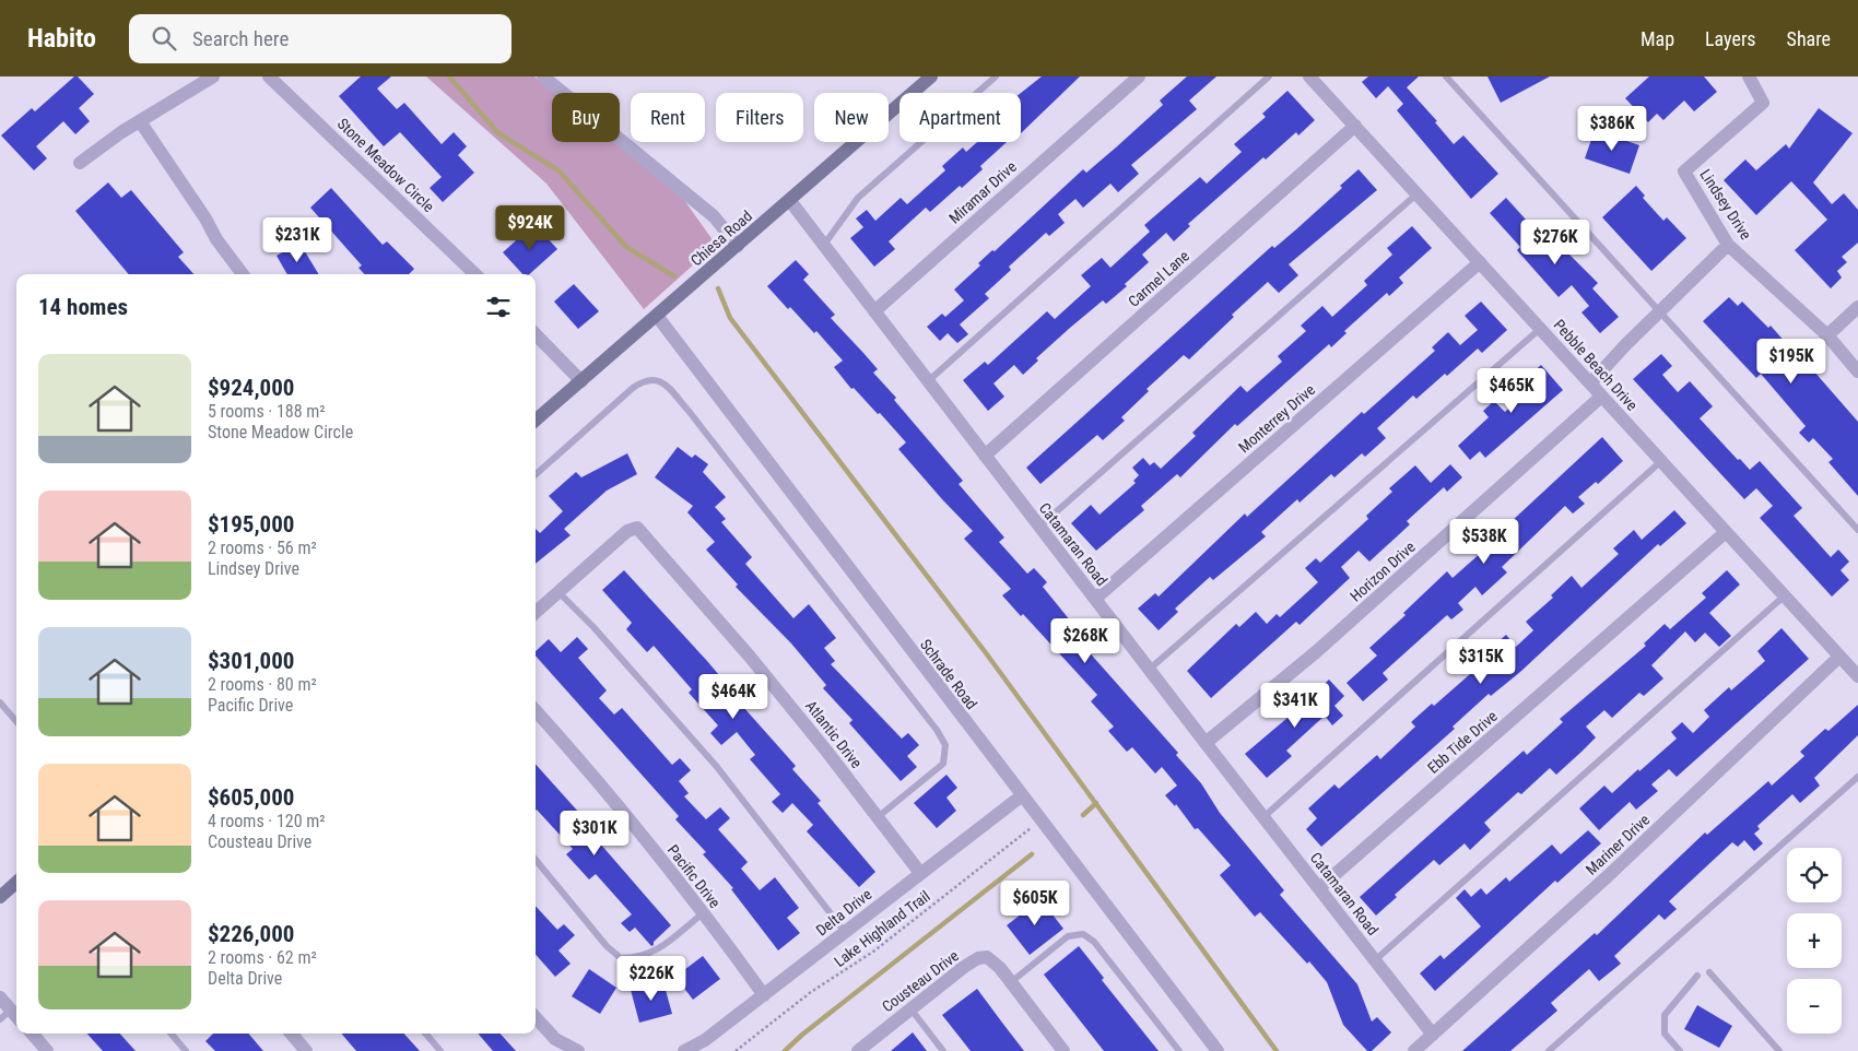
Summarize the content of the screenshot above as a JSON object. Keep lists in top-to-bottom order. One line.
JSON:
{"streets":{"main road":["Chiesa Road"],"street":["Stone Meadow Circle","Miramar Drive","Lindsey Drive","Carmel Lane","Pebble Beach Drive","Monterrey Drive","Catamaran Road","Horizon Drive","Schrade Road","Atlantic Drive","Ebb Tide Drive","Mariner Drive","Pacific Drive","Delta Drive","Cousteau Drive"],"path":["Lake Highland Trail"]},"crossings":[["Miramar Drive","Catamaran Road"],["Chiesa Road","Catamaran Road"],["Chiesa Road","Schrade Road"],["Carmel Lane","Pebble Beach Drive"],["Carmel Lane","Catamaran Road"],["Pebble Beach Drive","Monterrey Drive"],["Pebble Beach Drive","Horizon Drive"],["Pebble Beach Drive","Ebb Tide Drive"],["Pebble Beach Drive","Mariner Drive"],["Monterrey Drive","Catamaran Road"],["Catamaran Road","Horizon Drive"],["Catamaran Road","Ebb Tide Drive"],["Catamaran Road","Mariner Drive"],["Schrade Road","Delta Drive"],["Schrade Road","Lake Highland Trail"],["Atlantic Drive","Delta Drive"],["Pacific Drive","Delta Drive"]],"page":{"header":"Habito","search":"Search here","nav":["Map","Layers","Share"],"chip":["Buy","Rent","Filters","New","Apartment"],"price":["$386K","$924K","$231K","$276K","$195K","$465K","$538K","$268K","$315K","$464K","$341K","$301K","$605K","$226K"],"heading":"14 homes","list":[{"name":"$924,000","note":"5 rooms · 188 m² · Stone Meadow Circle"},{"name":"$195,000","note":"2 rooms · 56 m² · Lindsey Drive"},{"name":"$301,000","note":"2 rooms · 80 m² · Pacific Drive"},{"name":"$605,000","note":"4 rooms · 120 m² · Cousteau Drive"},{"name":"$226,000","note":"2 rooms · 62 m² · Delta Drive"}],"map_buttons":["+","−"]}}
